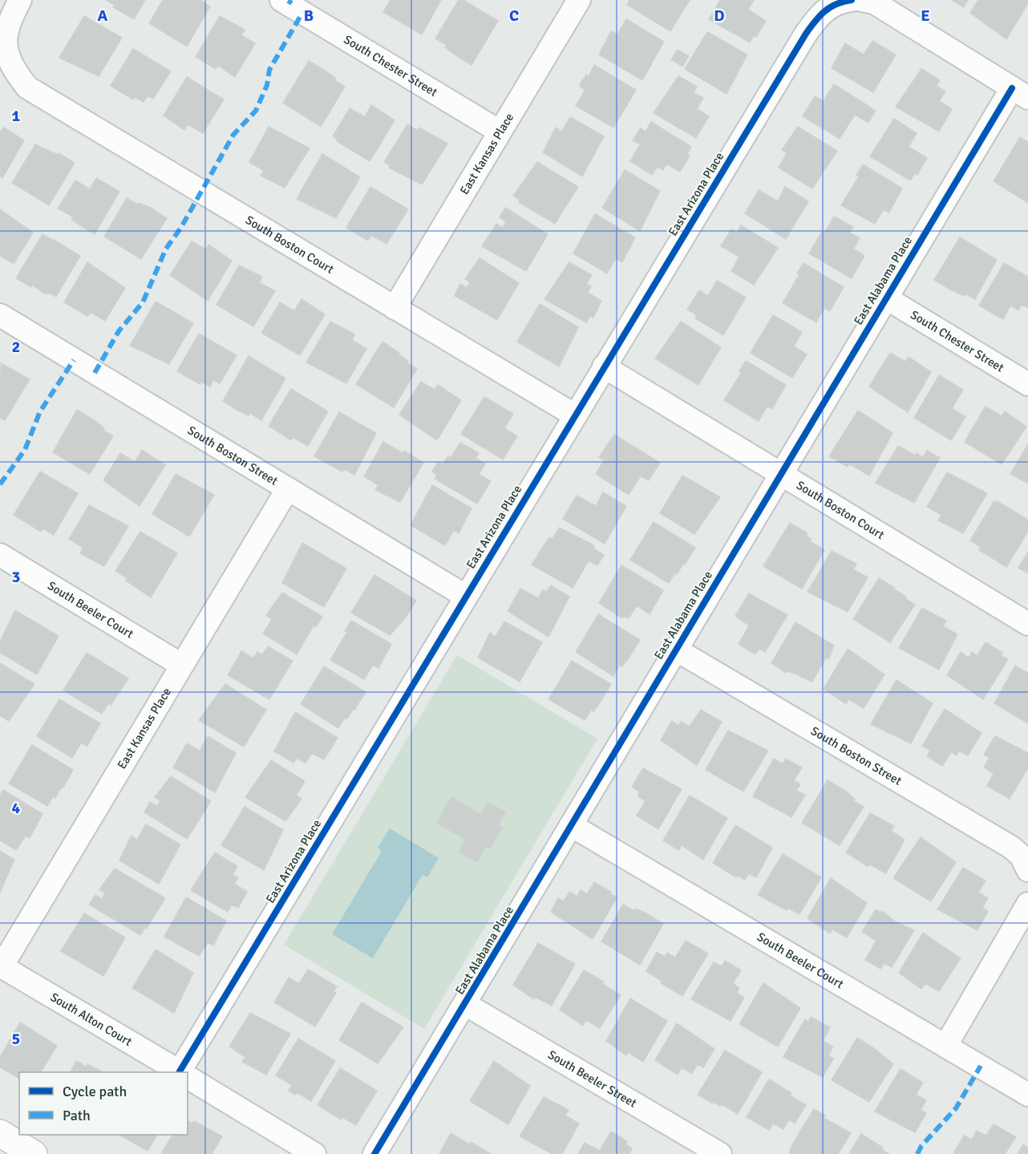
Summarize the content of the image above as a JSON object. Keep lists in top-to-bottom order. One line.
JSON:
{"streets":{"street":["South Chester Street","East Kansas Place","East Arizona Place","South Boston Court","East Alabama Place","South Boston Street","South Beeler Court","South Alton Court","South Beeler Street"]},"crossings":[["South Chester Street","East Kansas Place"],["South Chester Street","East Alabama Place"],["East Kansas Place","South Boston Court"],["East Kansas Place","South Boston Street"],["East Kansas Place","South Beeler Court"],["East Kansas Place","South Alton Court"],["East Arizona Place","South Boston Court"],["East Arizona Place","South Boston Street"],["South Boston Court","East Alabama Place"],["East Alabama Place","South Boston Street"],["East Alabama Place","South Beeler Court"],["East Alabama Place","South Beeler Street"]],"legend":["Cycle path","Path"],"grid":{"columns":["A","B","C","D","E"],"rows":["1","2","3","4","5"]}}
